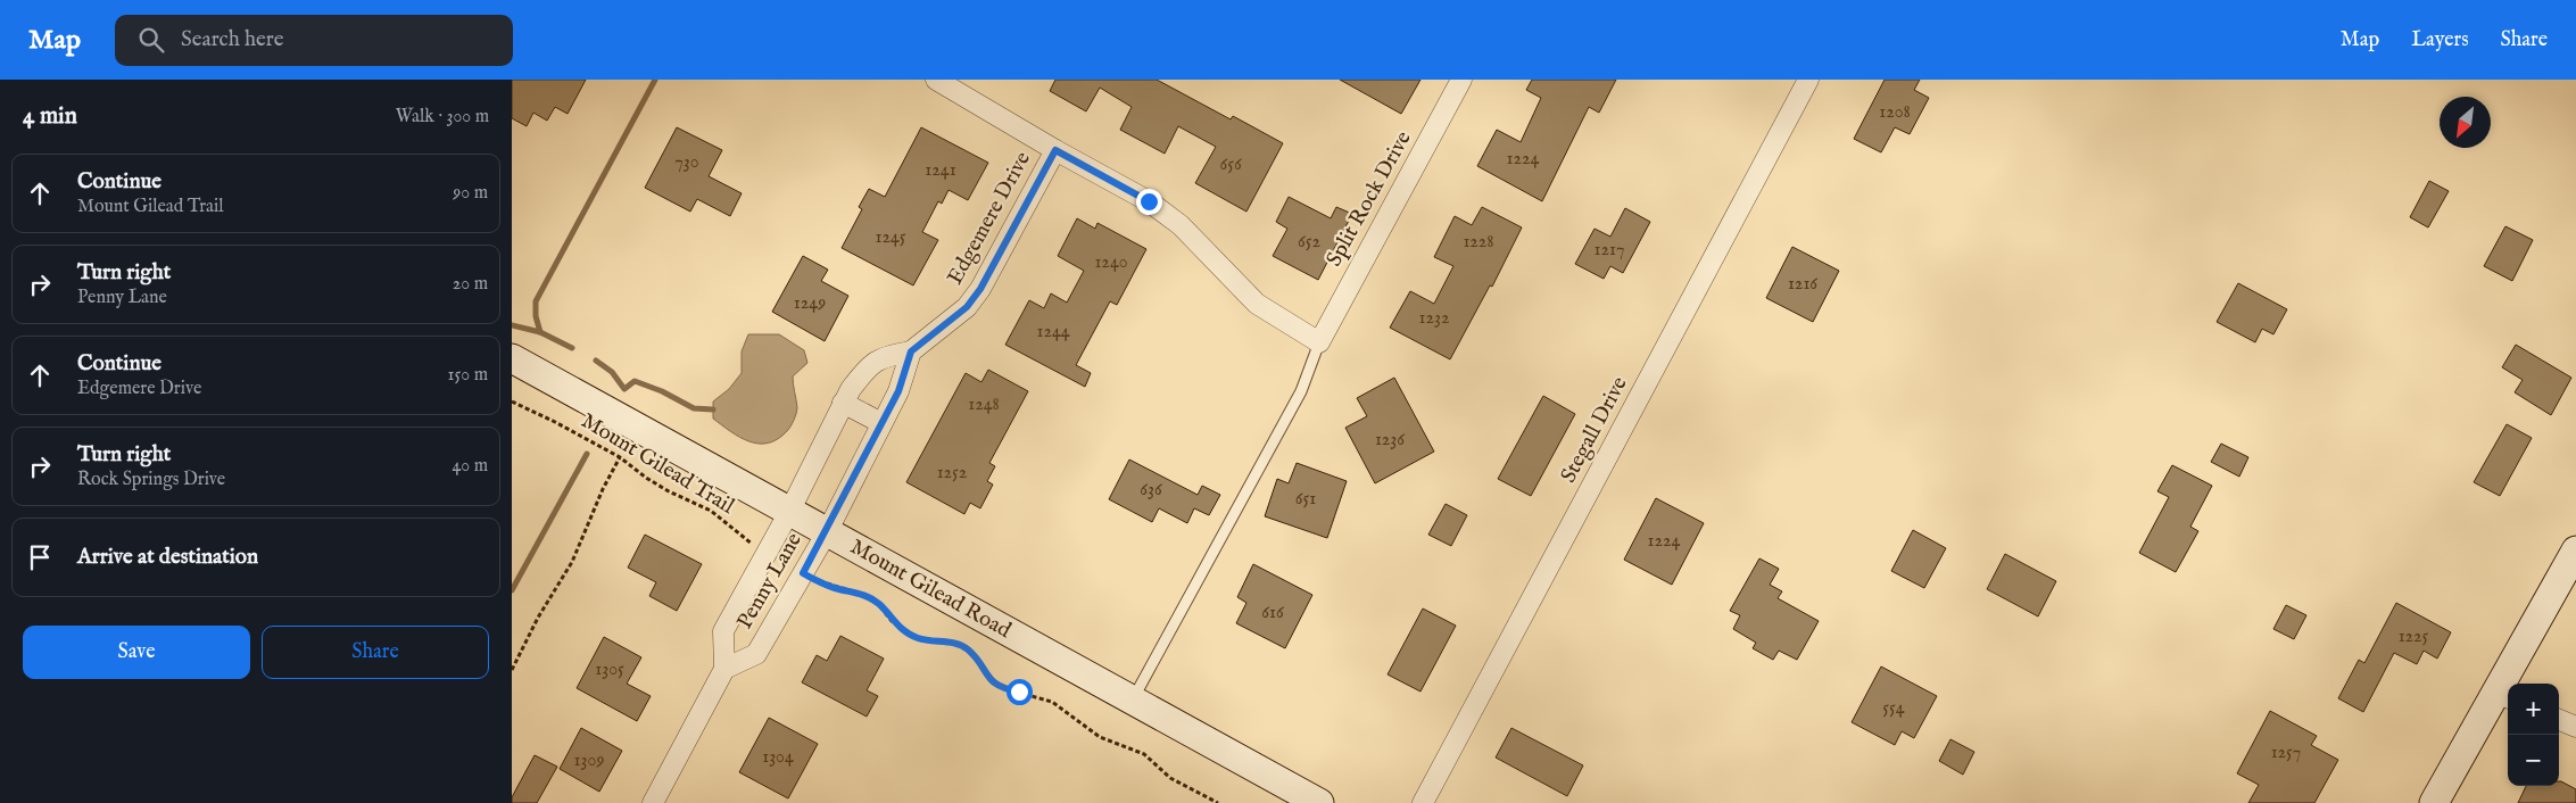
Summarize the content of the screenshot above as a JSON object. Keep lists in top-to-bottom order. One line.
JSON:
{"streets":{"street":["Split Rock Drive","Edgemere Drive","Stegall Drive","Penny Lane","Mount Gilead Road"],"path":["Mount Gilead Trail"]},"crossings":[["Edgemere Drive","Penny Lane"],["Edgemere Drive","Mount Gilead Road"],["Mount Gilead Trail","Penny Lane"],["Penny Lane","Mount Gilead Road"]],"house_numbers":["1208","1224","730","656","1241","1245","652","1228","1217","1240","1216","1249","1232","1244","1248","1236","1252","636","651","1224","616","1225","1305","554","1257","1304","1309"],"north":"bottom left","page":{"header":"Map","search":"Search here","nav":["Map","Layers","Share"],"heading":["4 min","Walk · 300 m"],"list":[["Continue","Mount Gilead Trail","90 m"],["Turn right","Penny Lane","20 m"],["Continue","Edgemere Drive","150 m"],["Turn right","Rock Springs Drive","40 m"],"Arrive at destination"],"buttons":["Save","Share"],"map_buttons":["+","−"]}}
